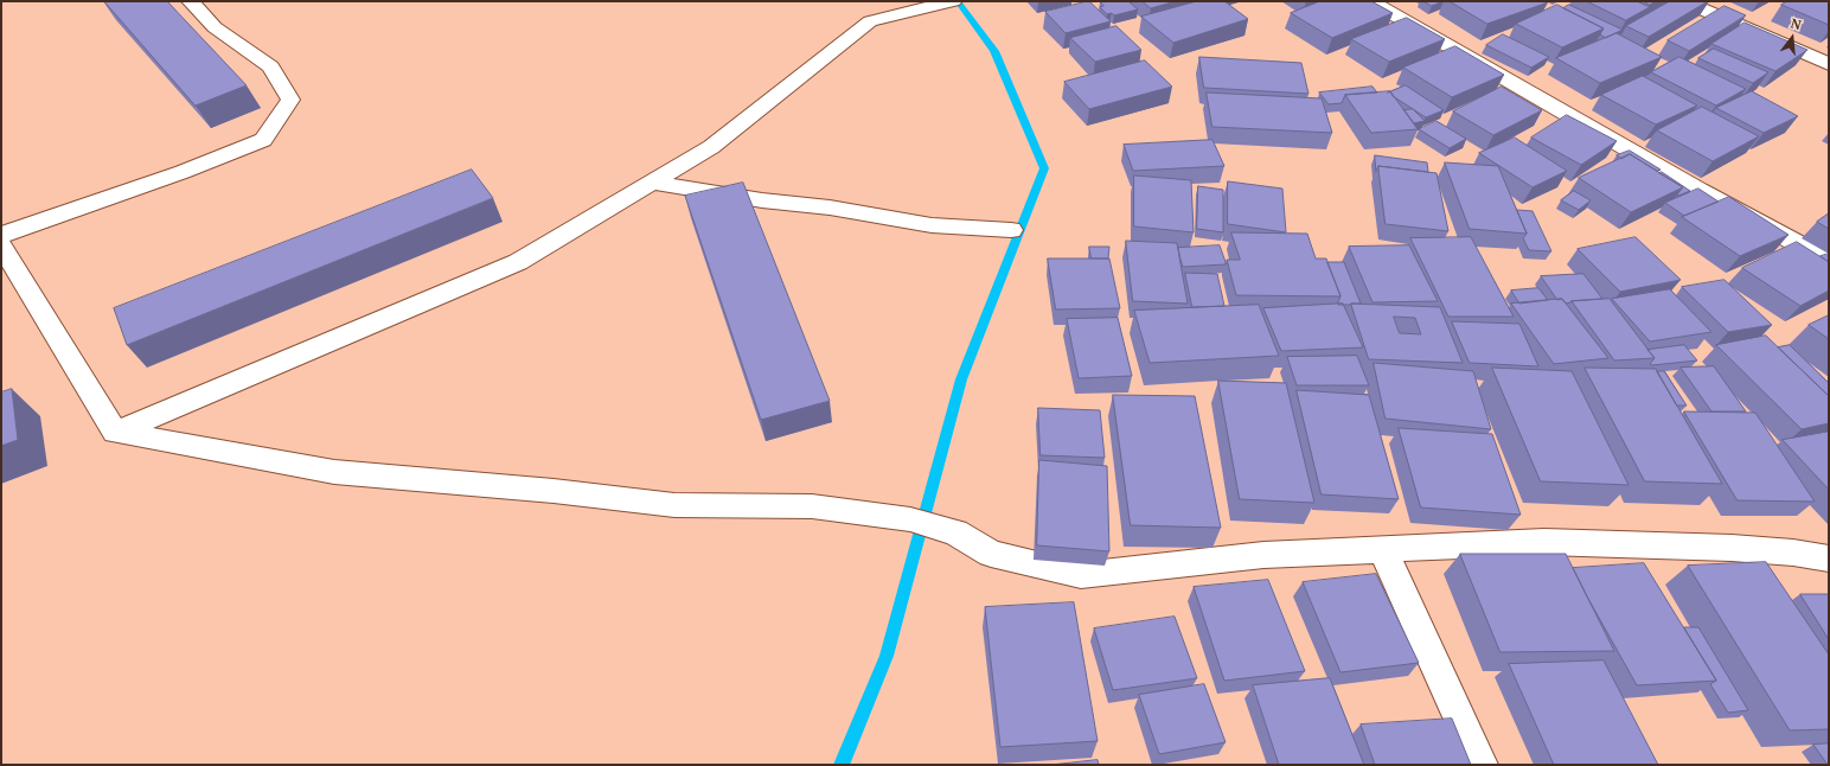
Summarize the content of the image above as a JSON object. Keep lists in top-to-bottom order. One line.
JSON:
{"north":"top"}
